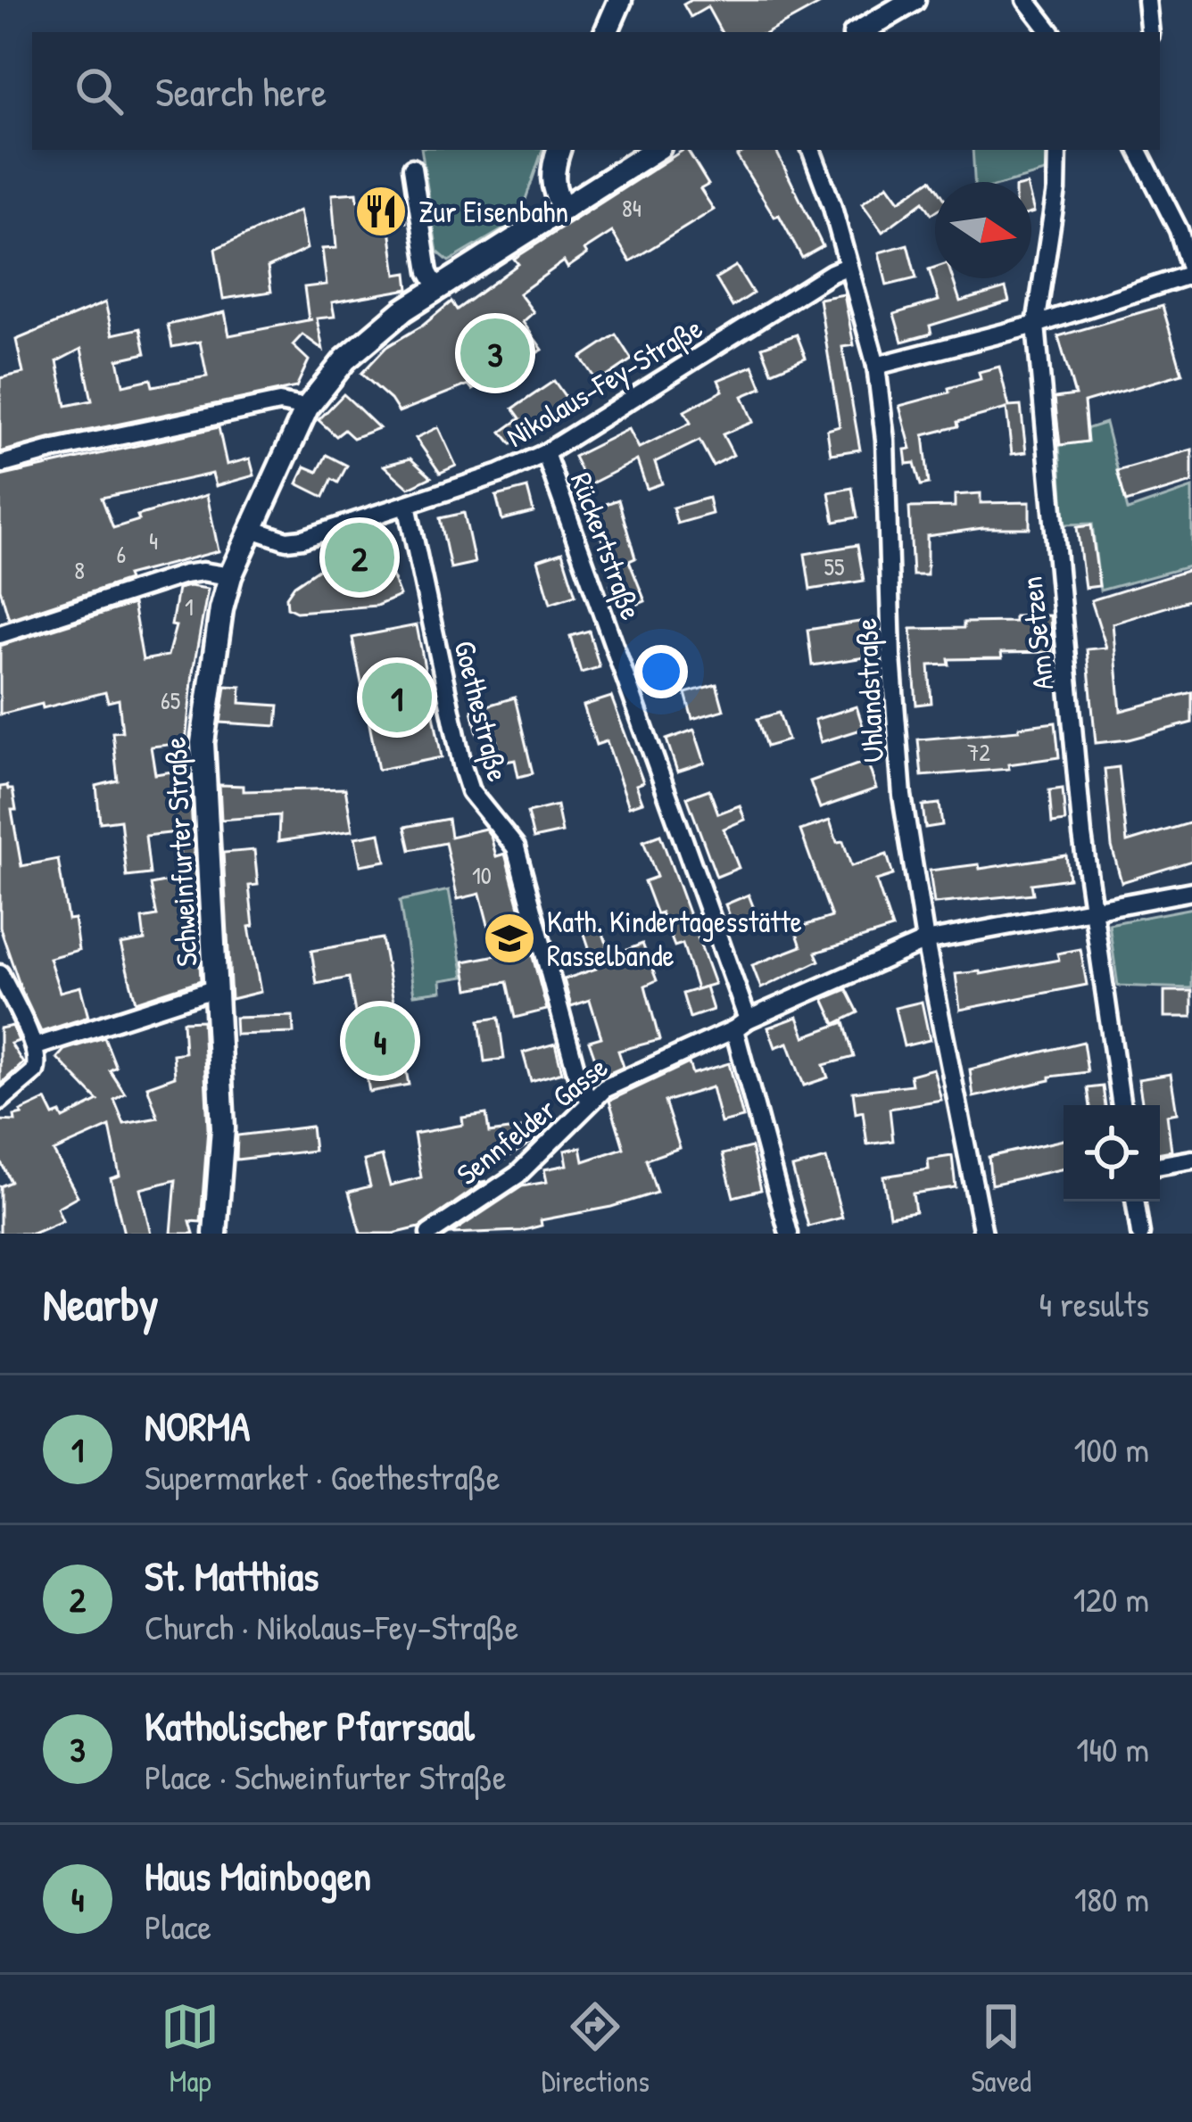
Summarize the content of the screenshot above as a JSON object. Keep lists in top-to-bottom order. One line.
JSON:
{"streets":{"street":["Nikolaus-Fey-Straße","Rückertstraße","Am Setzen","Uhlandstraße","Goethestraße","Schweinfurter Straße","Sennfelder Gasse"]},"crossings":[["Nikolaus-Fey-Straße","Rückertstraße"],["Nikolaus-Fey-Straße","Uhlandstraße"],["Nikolaus-Fey-Straße","Goethestraße"],["Nikolaus-Fey-Straße","Schweinfurter Straße"],["Rückertstraße","Sennfelder Gasse"],["Am Setzen","Sennfelder Gasse"],["Uhlandstraße","Sennfelder Gasse"],["Goethestraße","Sennfelder Gasse"]],"places":{"restaurant":["Zur Eisenbahn"],"school or university":["Kath. Kindertagesstätte Rasselbande"]},"house_numbers":["84","4","6","55","8","1","65","72","10"],"north":"right","page":{"search":"Search here","pins":["3","2","1","4"],"heading":["Nearby","4 results"],"list":[{"mark":"1","name":"NORMA","note":"Supermarket · Goethestraße","value":"100 m"},{"mark":"2","name":"St. Matthias","note":"Church · Nikolaus-Fey-Straße","value":"120 m"},{"mark":"3","name":"Katholischer Pfarrsaal","note":"Place · Schweinfurter Straße","value":"140 m"},{"mark":"4","name":"Haus Mainbogen","note":"Place","value":"180 m"}],"nav":["Map","Directions","Saved"]}}
